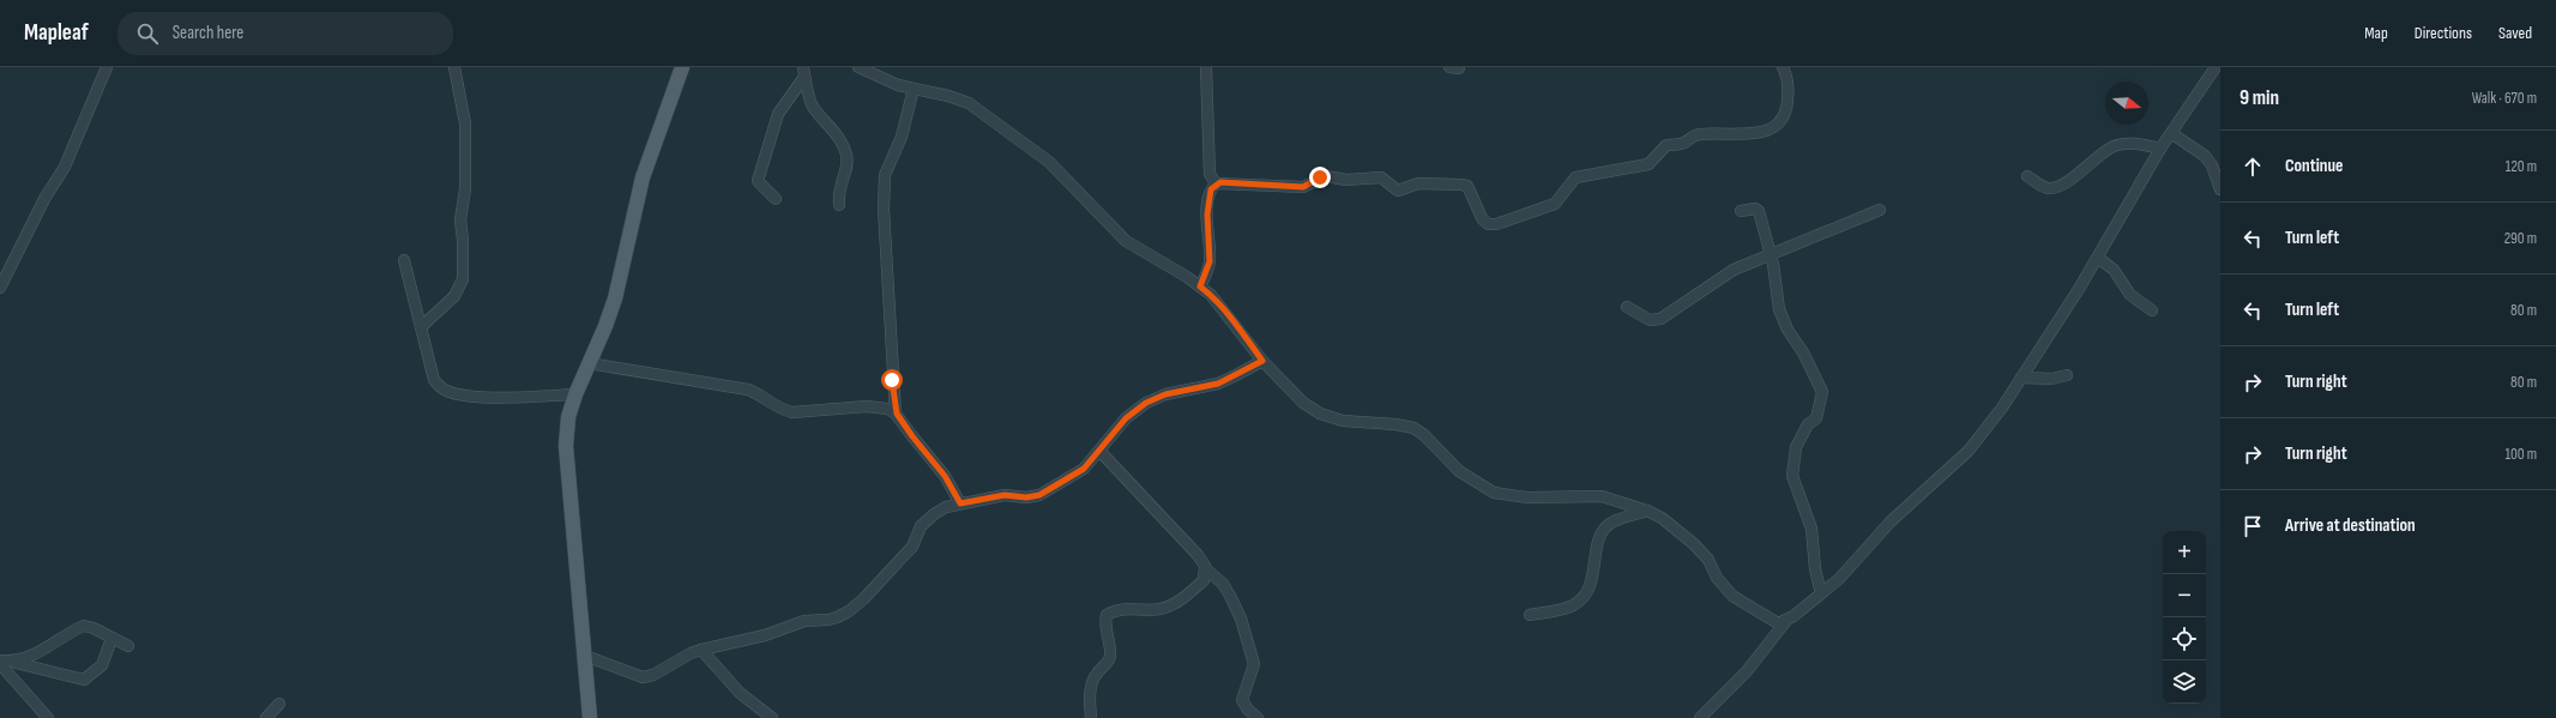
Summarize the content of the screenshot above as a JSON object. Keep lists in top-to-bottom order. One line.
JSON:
{"north":"right","page":{"header":"Mapleaf","search":"Search here","nav":["Map","Directions","Saved"],"heading":["9 min","Walk · 670 m"],"list":[["Continue","120 m"],["Turn left","290 m"],["Turn left","80 m"],["Turn right","80 m"],["Turn right","100 m"],"Arrive at destination"],"map_buttons":["+","−"]}}
